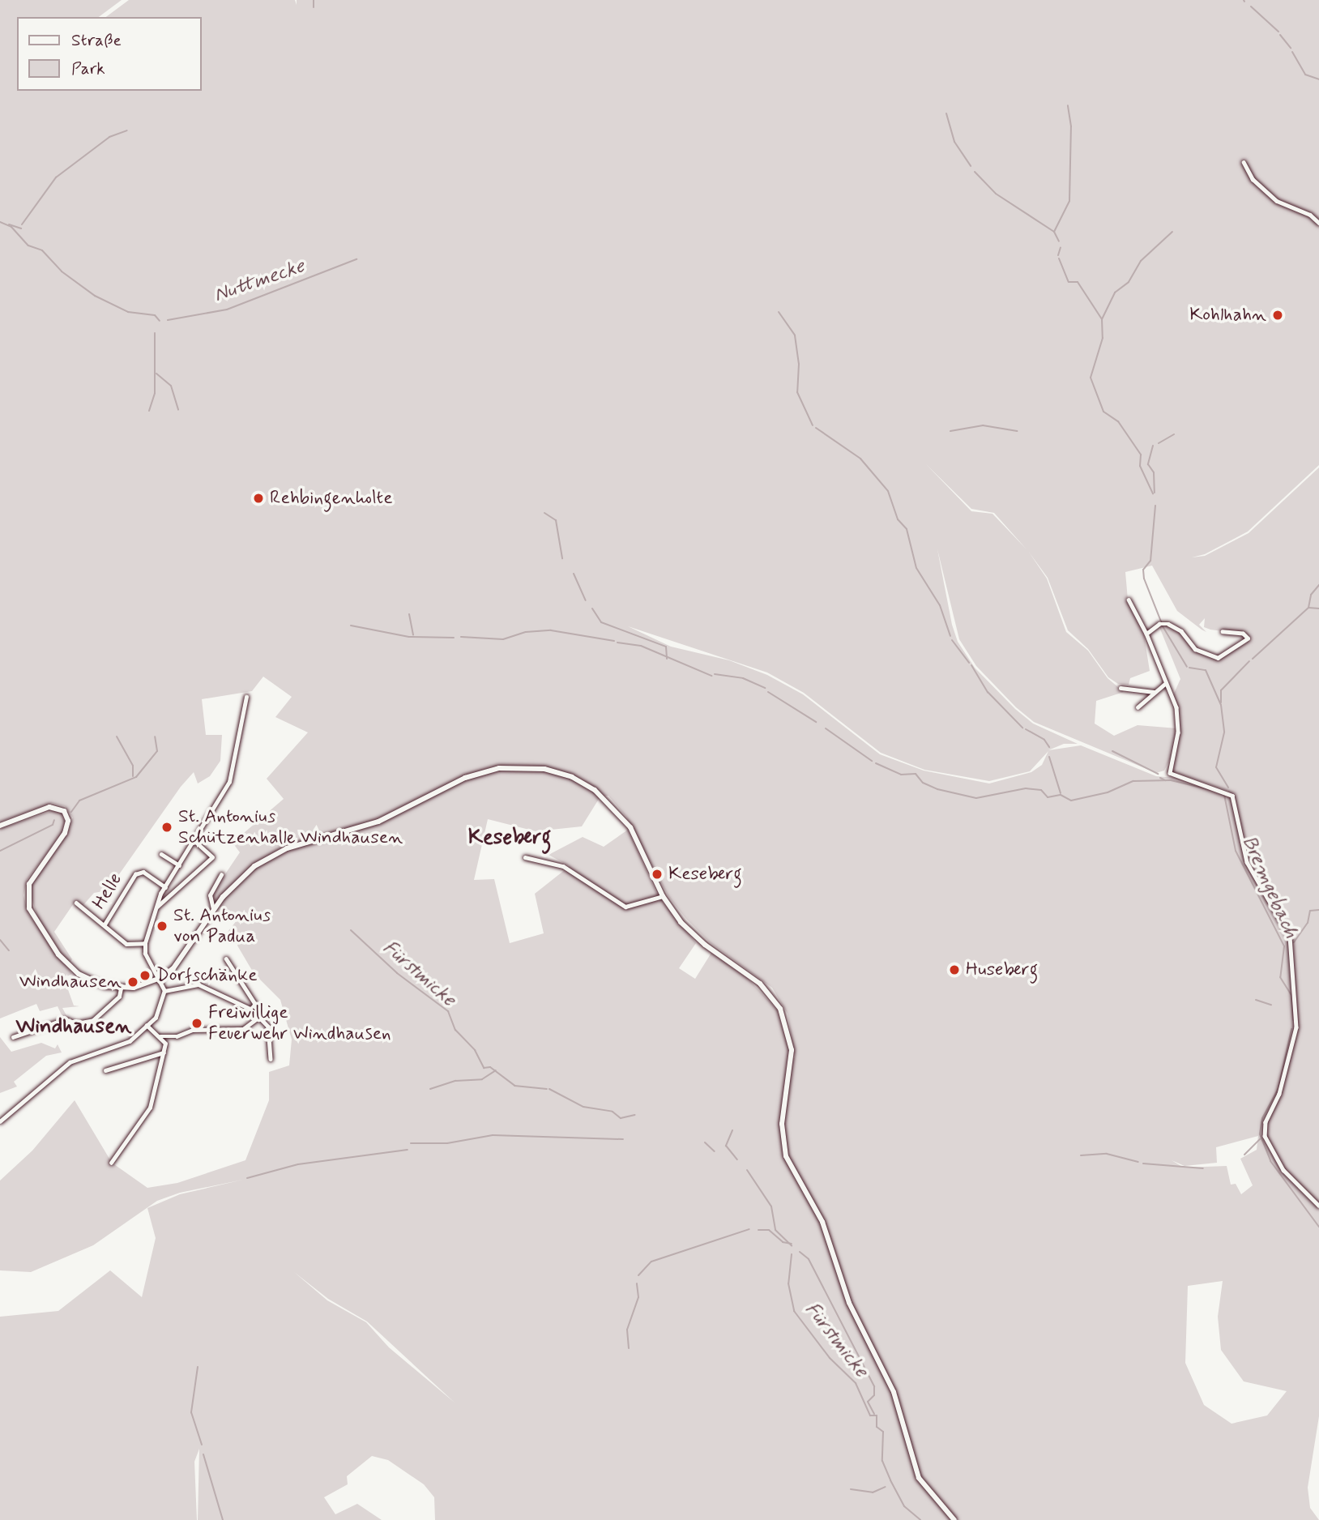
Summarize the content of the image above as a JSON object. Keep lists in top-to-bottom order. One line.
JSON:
{"streets":{"street":["Helle"]},"districts":["Keseberg","Windhausen"],"water":["Nuttmecke","Bremgebach","Fürstmicke"],"places":["Kohlhahn","Rehbingenholte","St. Antonius Schützenhalle Windhausen","Keseberg","St. Antonius von Padua","Huseberg","Dorfschänke","Windhausen","Freiwillige Feuerwehr Windhausen"],"legend":["Straße","Park"]}
